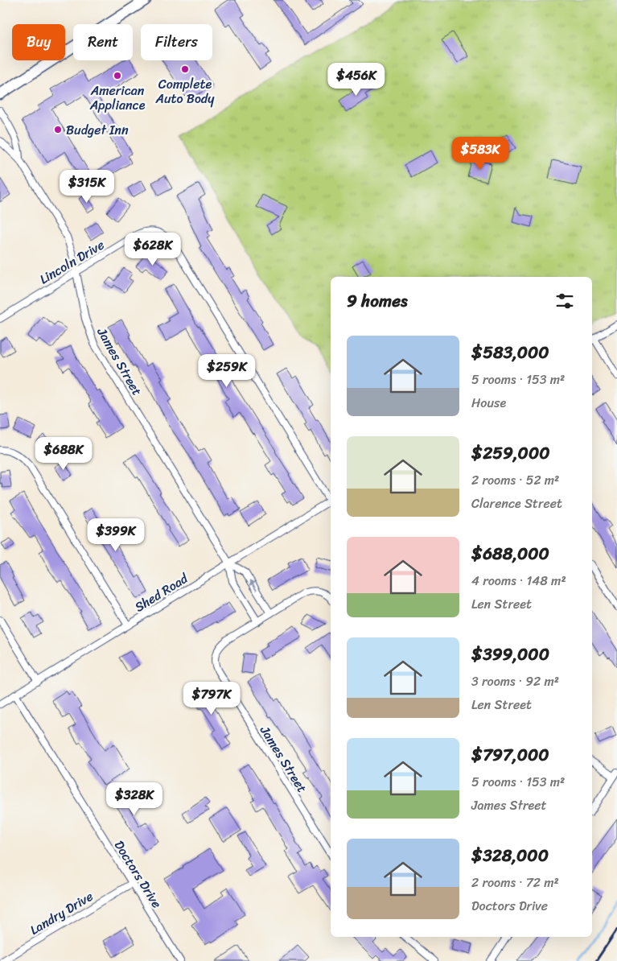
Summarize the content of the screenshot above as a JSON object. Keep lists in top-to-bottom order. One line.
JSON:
{"streets":{"street":["Lincoln Drive","James Street","Shed Road","Doctors Drive","Landry Drive"]},"crossings":[["Lincoln Drive","James Street"],["James Street","Shed Road"],["Shed Road","Doctors Drive"],["Doctors Drive","Landry Drive"]],"places":["Complete Auto Body","American Appliance","Budget Inn"],"page":{"chip":["Buy","Rent","Filters"],"price":["$456K","$583K","$315K","$628K","$259K","$688K","$399K","$797K","$328K"],"heading":"9 homes","list":[{"name":"$583,000","note":"5 rooms · 153 m² · House"},{"name":"$259,000","note":"2 rooms · 52 m² · Clarence Street"},{"name":"$688,000","note":"4 rooms · 148 m² · Len Street"},{"name":"$399,000","note":"3 rooms · 92 m² · Len Street"},{"name":"$797,000","note":"5 rooms · 153 m² · James Street"},{"name":"$328,000","note":"2 rooms · 72 m² · Doctors Drive"}]}}
